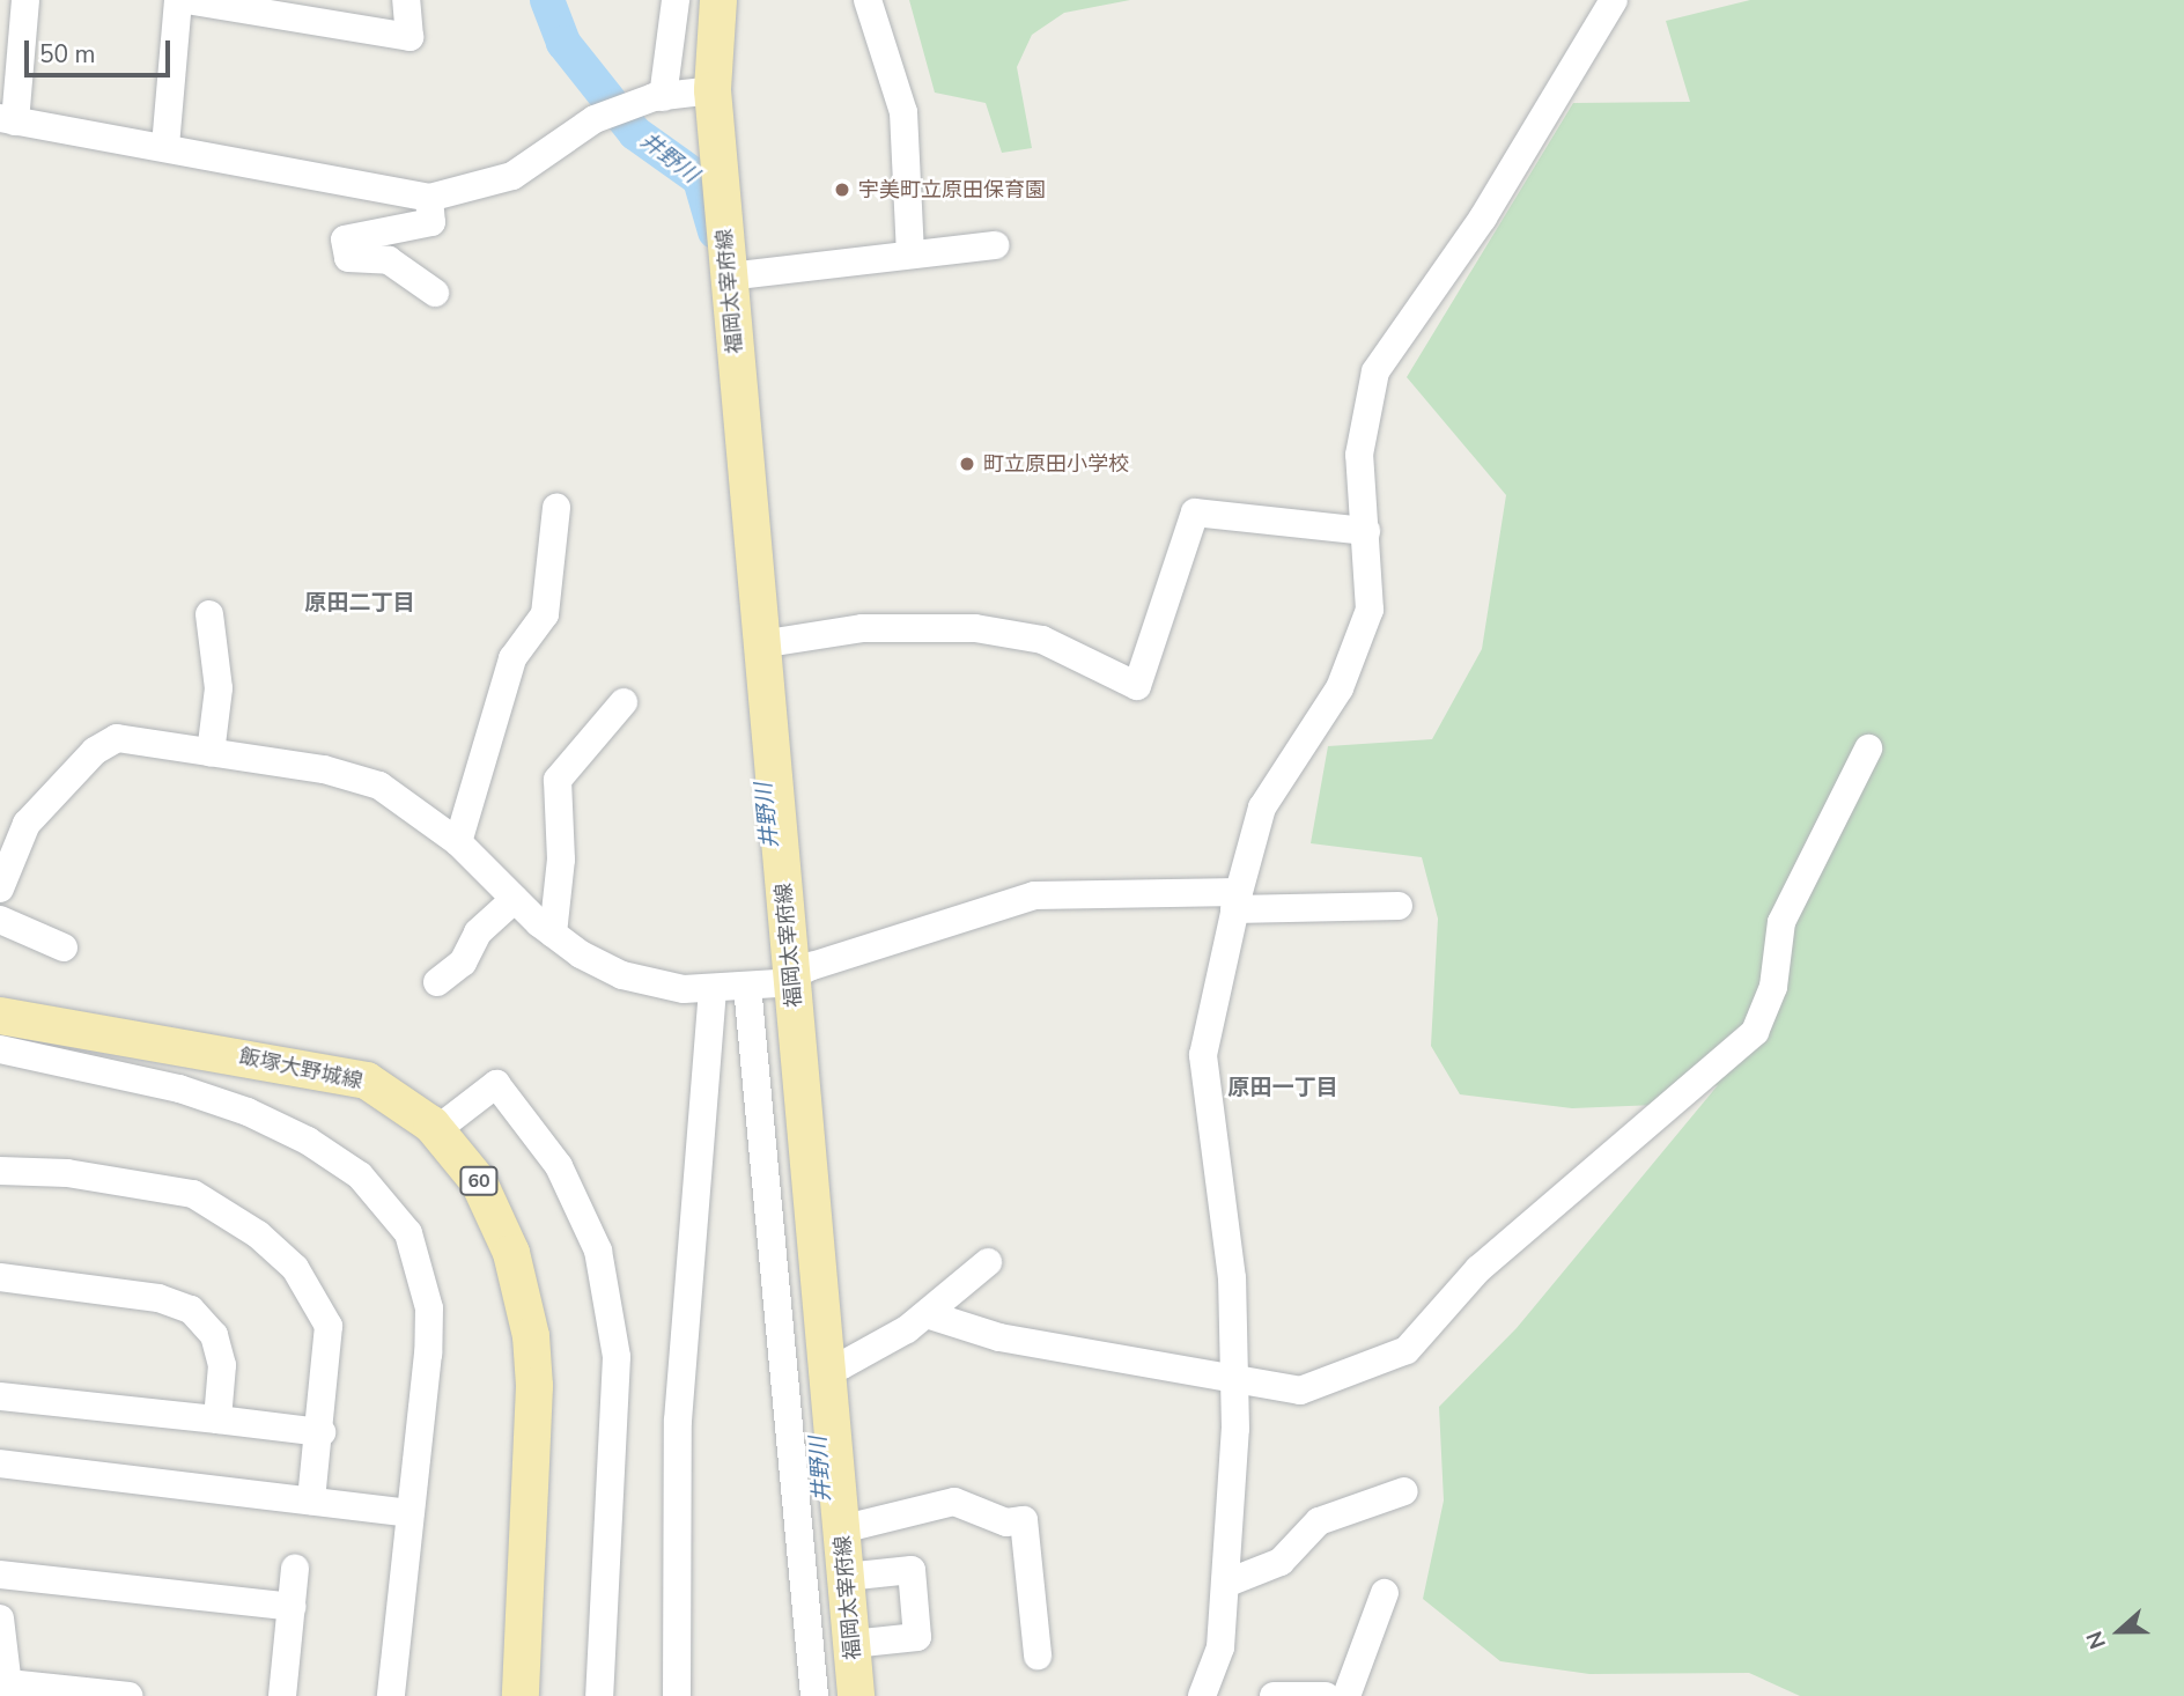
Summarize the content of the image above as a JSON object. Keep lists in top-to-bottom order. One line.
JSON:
{"streets":{"main road":["福岡太宰府線","飯塚大野城線","60"]},"districts":["原田二丁目","原田一丁目"],"water":["井野川"],"places":["宇美町立原田保育園","町立原田小学校"],"scale_bar":"50 m","north":"left"}
